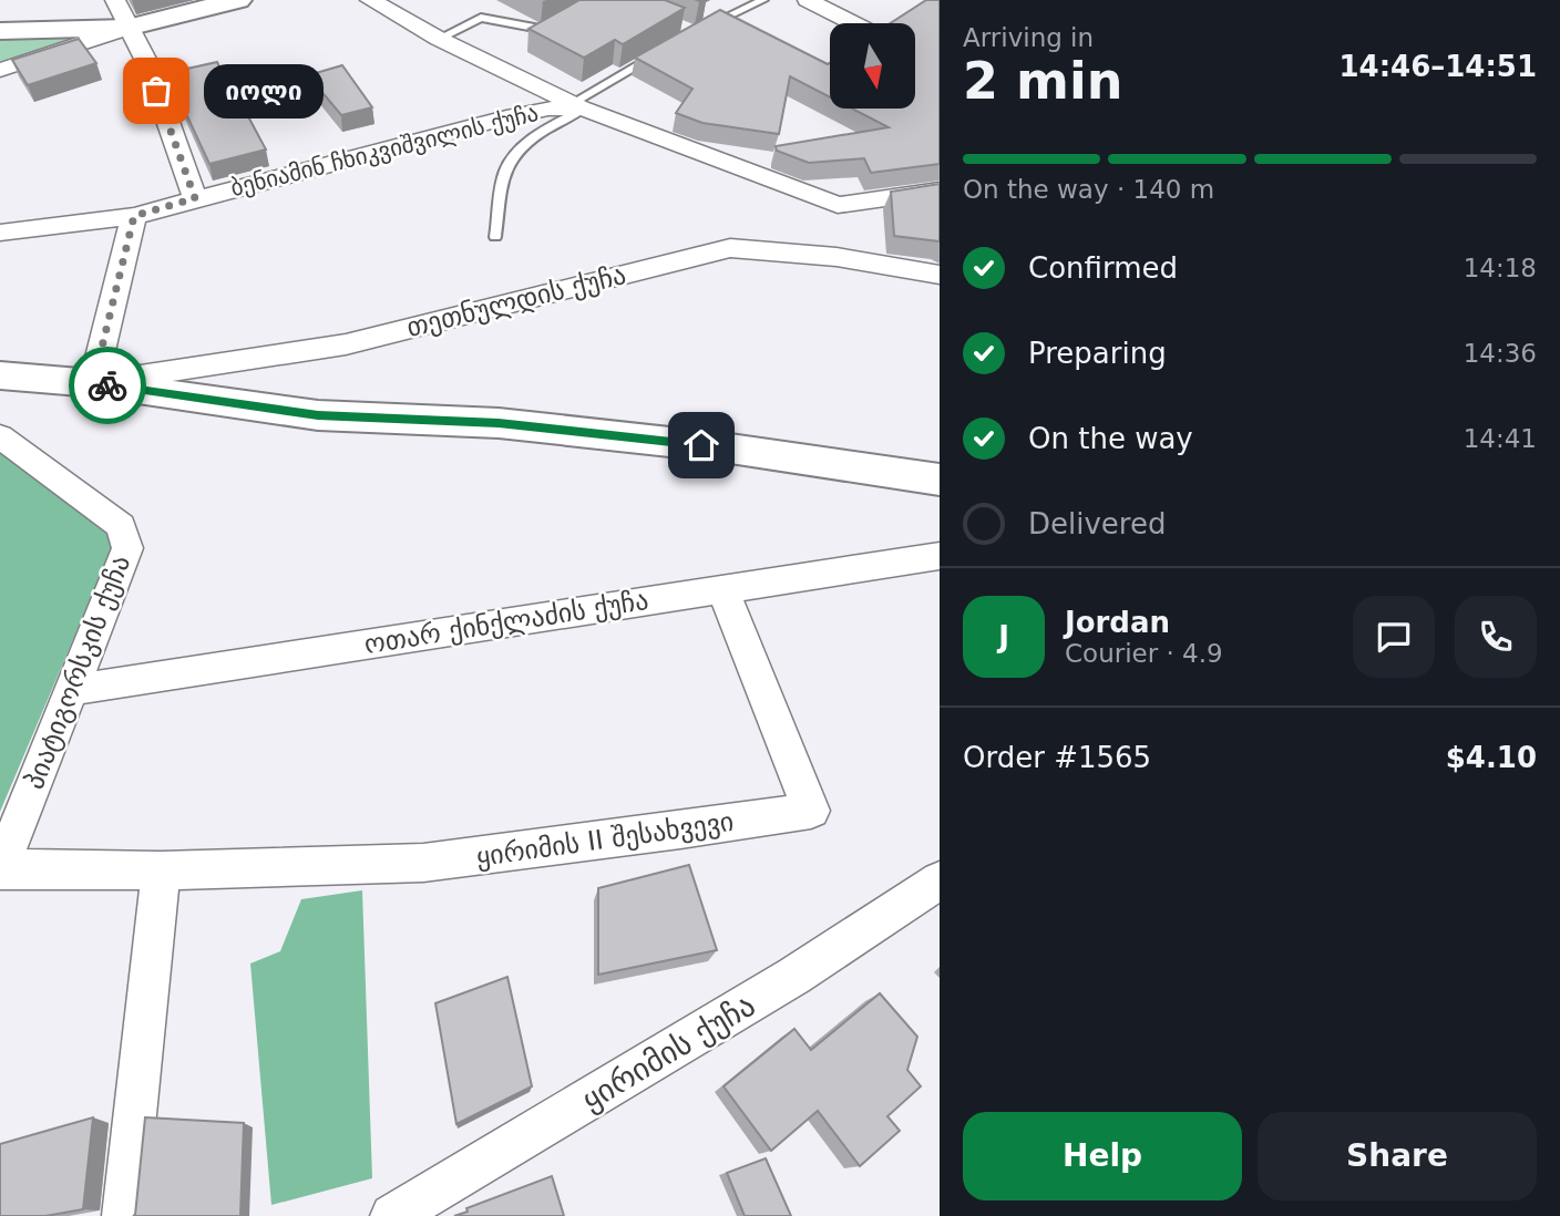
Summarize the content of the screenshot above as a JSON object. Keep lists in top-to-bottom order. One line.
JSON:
{"streets":{"street":["ბენიამინ ჩხიკვიშვილის ქუჩა","თეთნულდის ქუჩა","ოთარ ქინქლაძის ქუჩა","პიატიგორსკის ქუჩა","ყირიმის II შესახვევი","ყირიმის ქუჩა"]},"crossings":[["ოთარ ქინქლაძის ქუჩა","პიატიგორსკის ქუჩა"],["ოთარ ქინქლაძის ქუჩა","ყირიმის II შესახვევი"],["პიატიგორსკის ქუჩა","ყირიმის II შესახვევი"]],"places":["იოლი"],"north":"bottom","page":{"heading":["2 min","Arriving in","14:46–14:51"],"panel":["Jordan","Courier · 4.9","Order #1565","$4.10"],"bubble":"იოლი","bar":"On the way · 140 m","list":[["Confirmed","14:18"],["Preparing","14:36"],["On the way","14:41"],"Delivered"],"round":"J","buttons":["Help","Share"]}}
